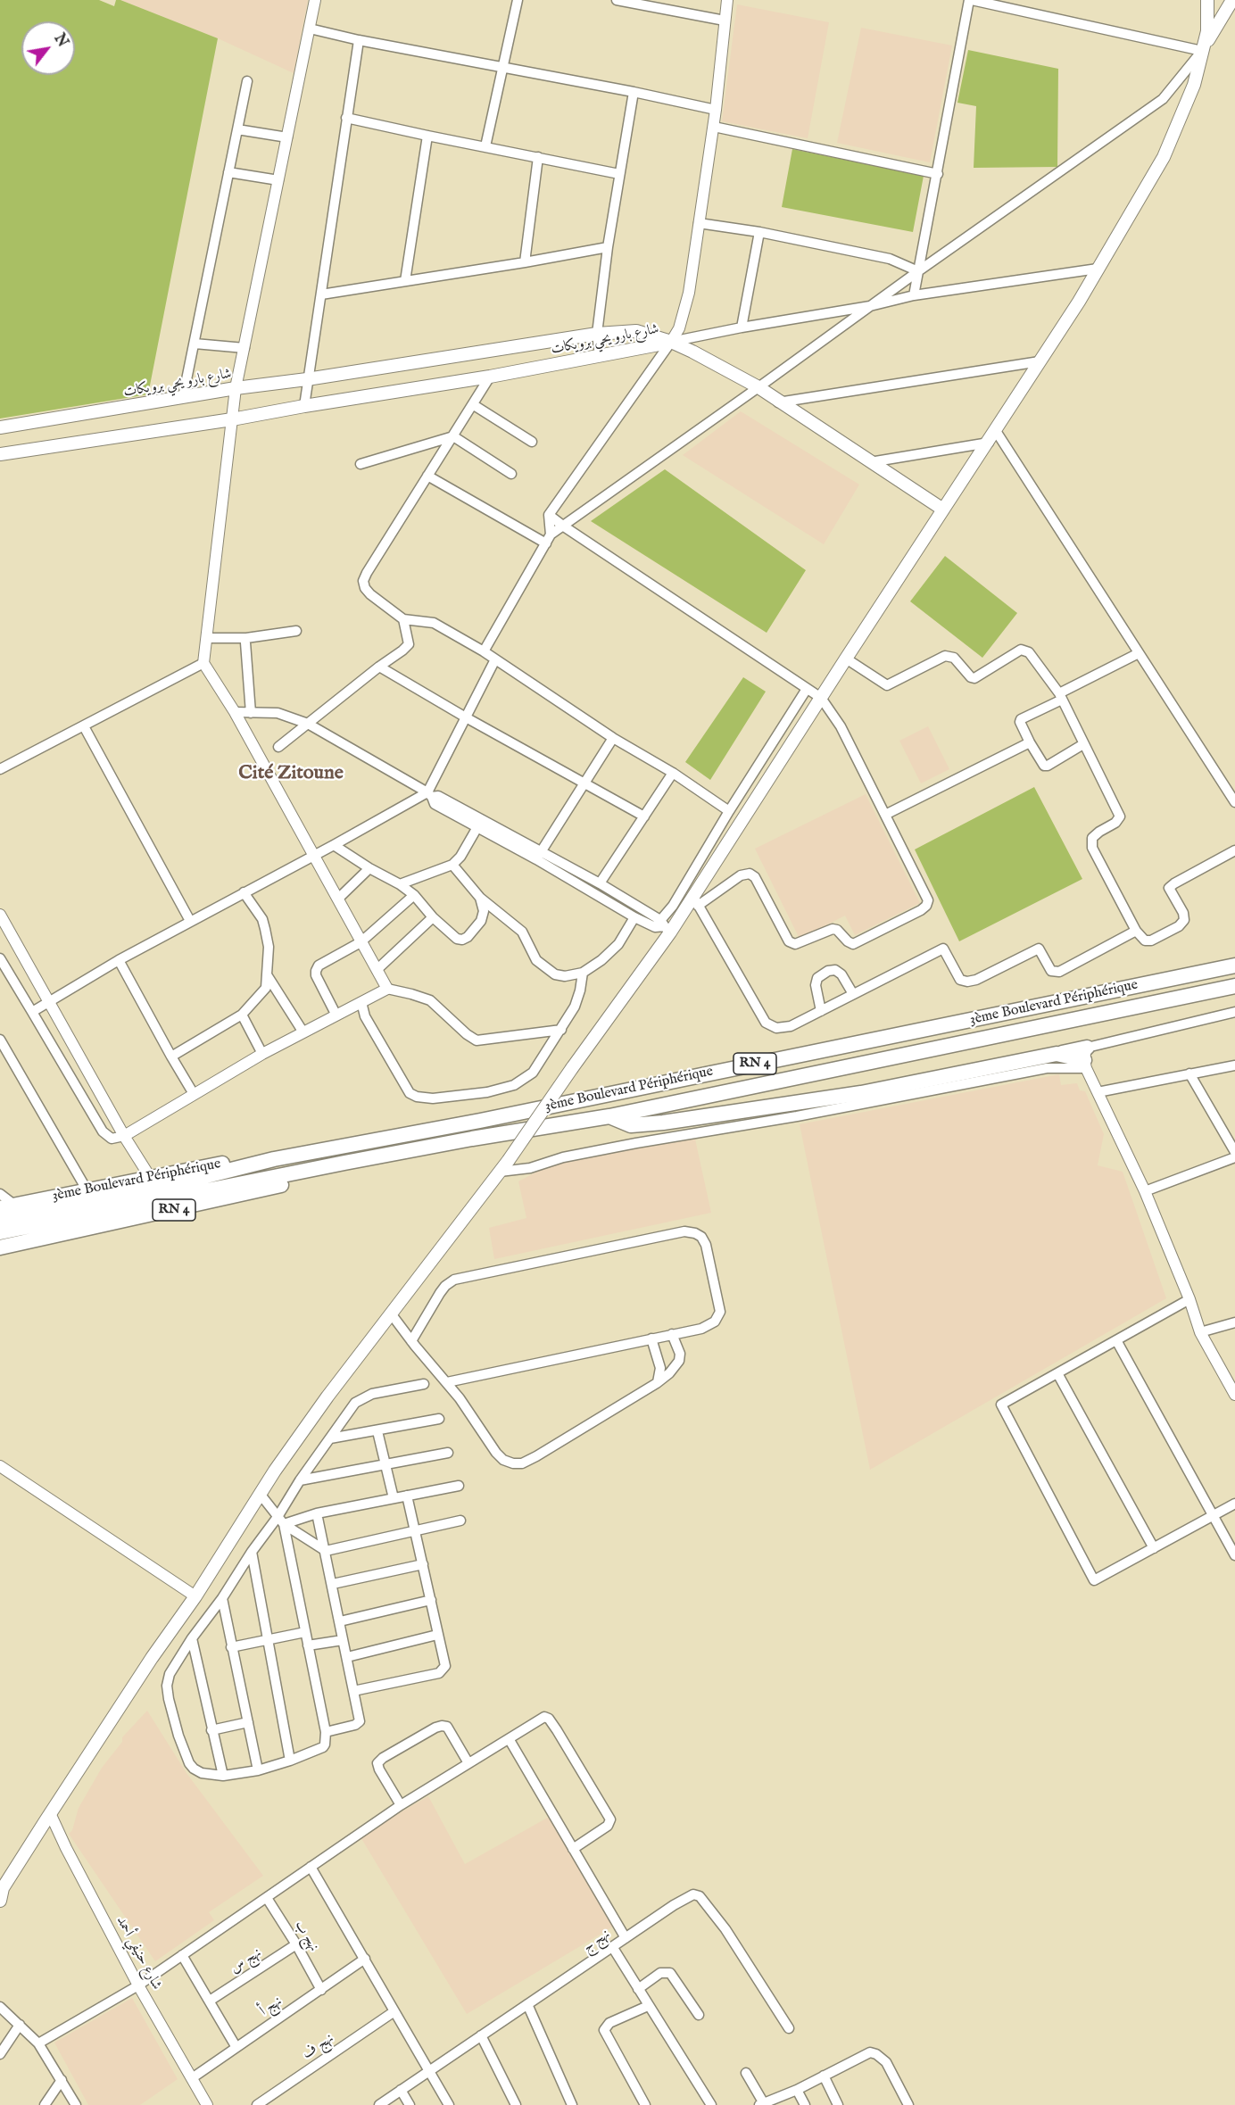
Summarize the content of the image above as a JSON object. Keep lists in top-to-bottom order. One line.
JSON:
{"streets":{"highway":["3ème Boulevard Périphérique","RN 4"],"main road":["شارع بارو يحي برويكات"],"street":["نهج ب","نهج ج","شارع حنيفي أحمد","نهج س","نهج أ","نهج ف"]},"crossings":[["نهج ب","نهج س"],["نهج ب","نهج أ"],["شارع حنيفي أحمد","نهج أ"]],"districts":["Cité Zitoune"],"north":"top right"}
